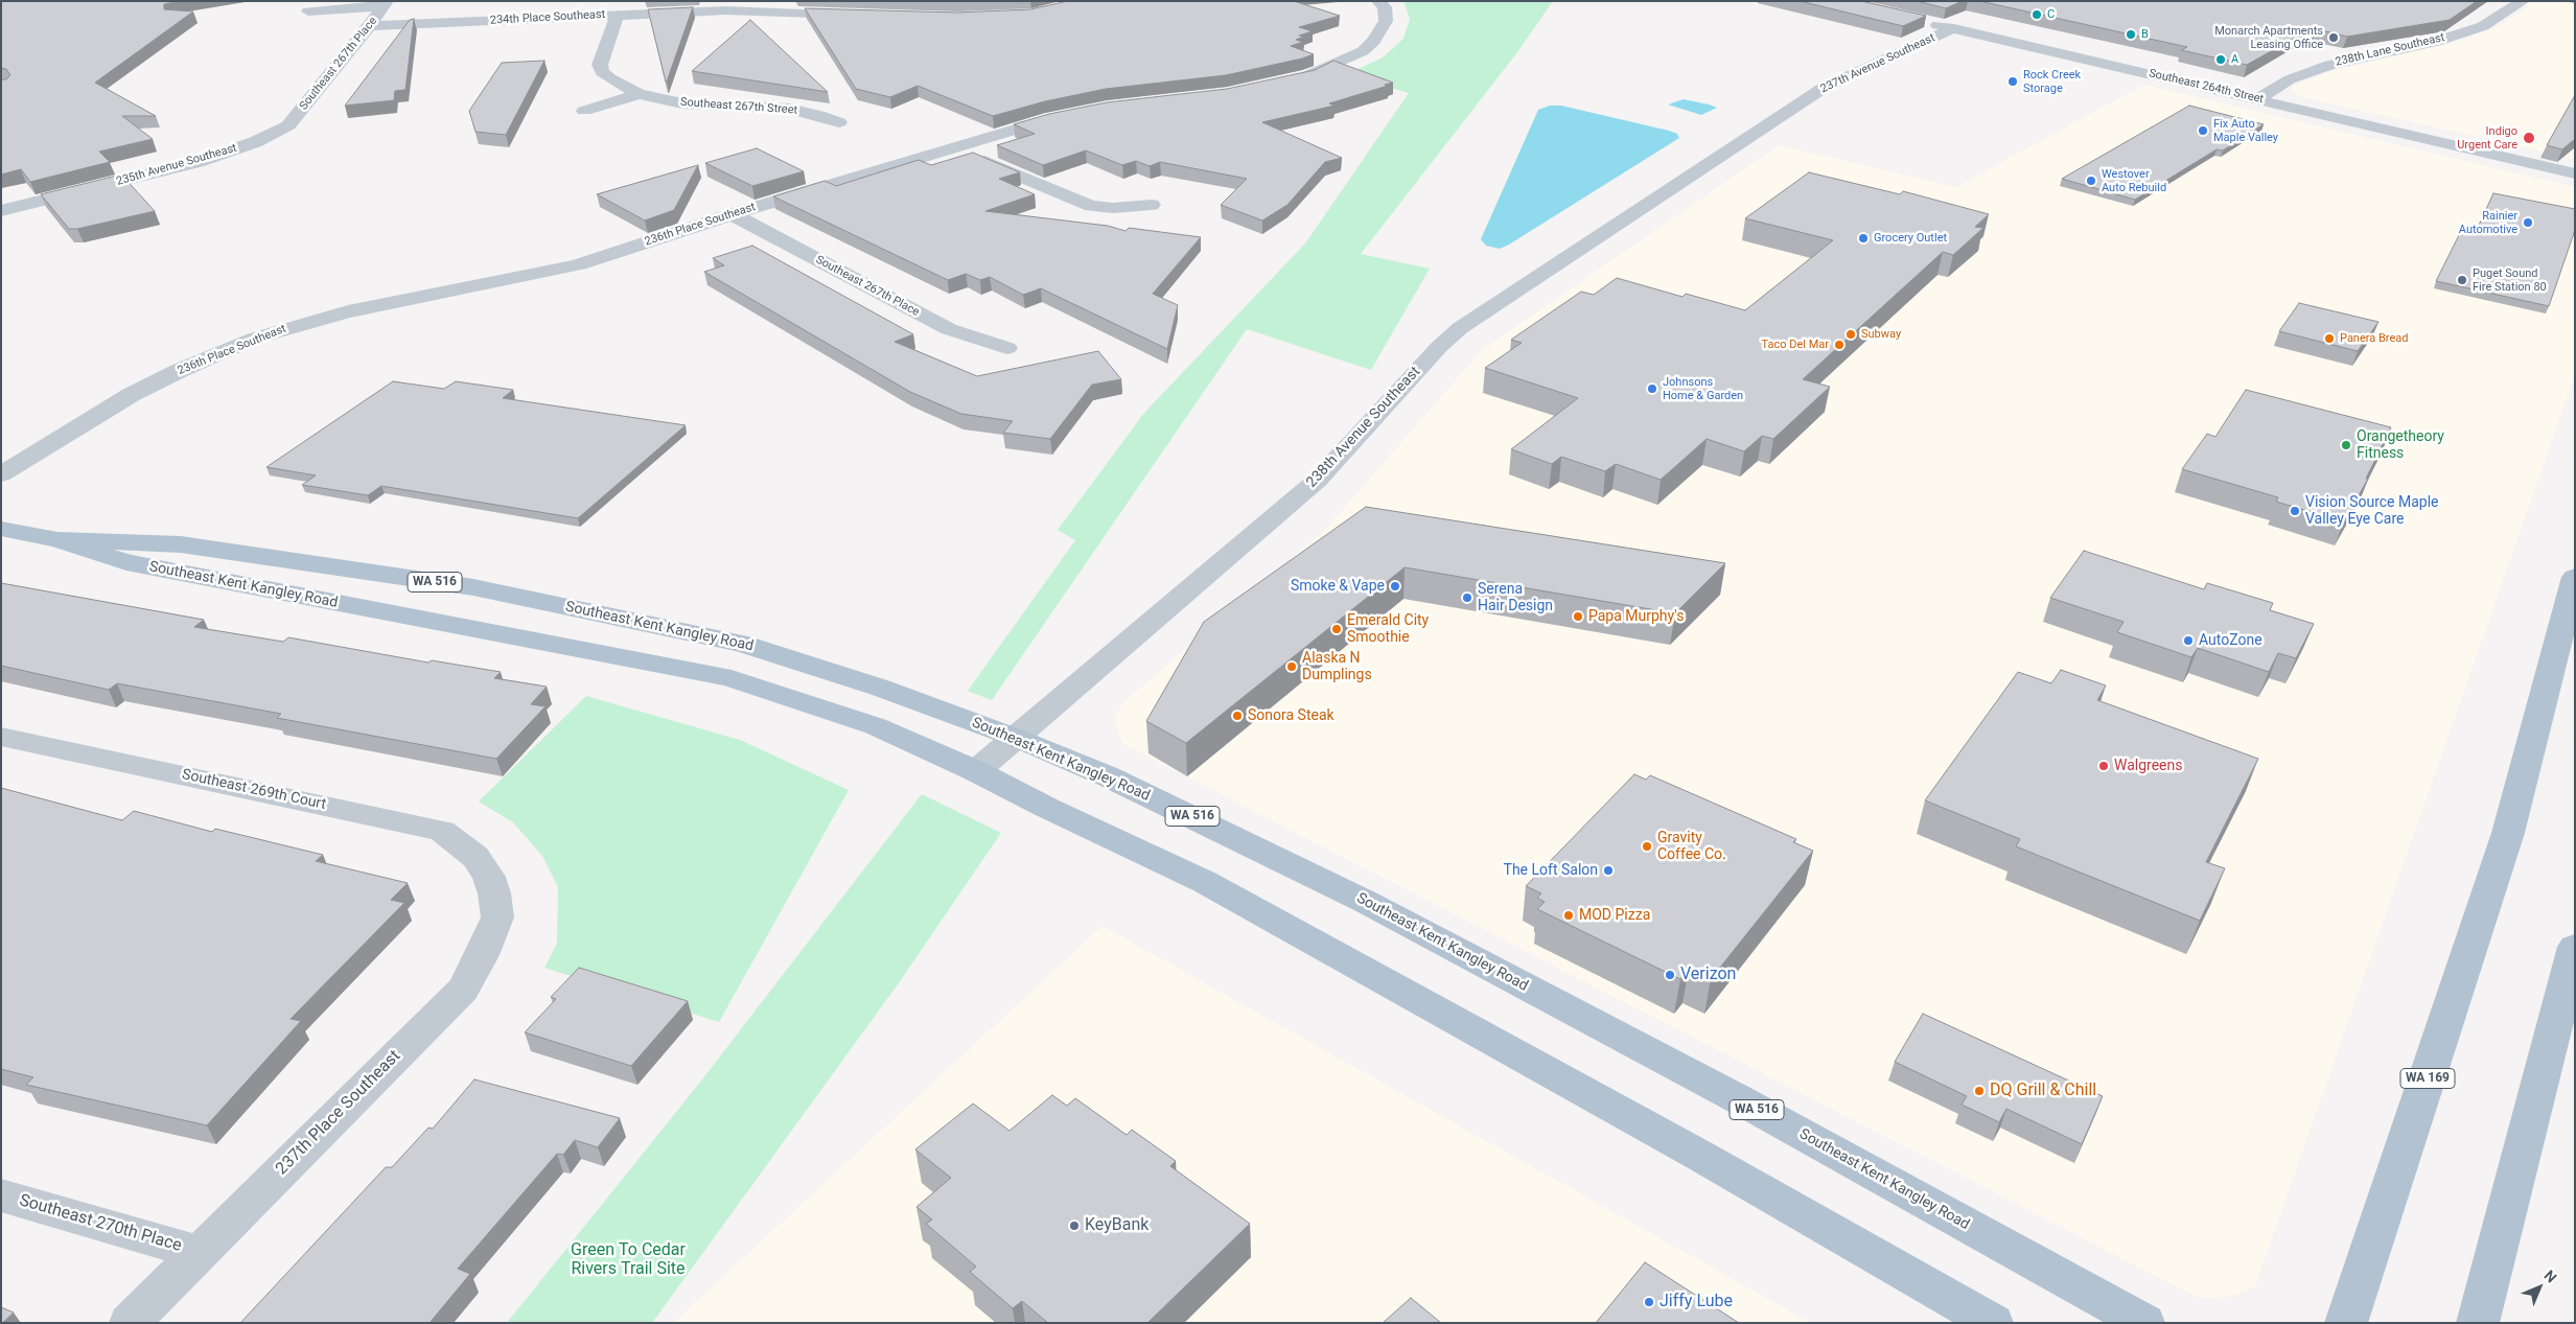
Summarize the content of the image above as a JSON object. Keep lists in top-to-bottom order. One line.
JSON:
{"streets":{"main road":["WA 516","Southeast Kent Kangley Road","WA 169"],"street":["234th Place Southeast","238th Lane Southeast","Southeast 267th Place","237th Avenue Southeast","Southeast 264th Street","Southeast 267th Street","235th Avenue Southeast","236th Place Southeast","238th Avenue Southeast","Southeast 269th Court","237th Place Southeast","Southeast 270th Place"]},"crossings":[["234th Place Southeast","Southeast 267th Place"],["234th Place Southeast","Southeast 267th Street"],["238th Lane Southeast","Southeast 264th Street"],["Southeast 267th Place","235th Avenue Southeast"],["Southeast 267th Place","236th Place Southeast"],["237th Avenue Southeast","Southeast 264th Street"],["237th Avenue Southeast","238th Avenue Southeast"],["238th Avenue Southeast","Southeast Kent Kangley Road"],["Southeast 269th Court","237th Place Southeast"],["237th Place Southeast","Southeast 270th Place"]],"parks":["Green To Cedar Rivers Trail Site"],"places":["C","B","Monarch Apartments Leasing Office","A","Rock Creek Storage","Fix Auto Maple Valley","Indigo Urgent Care","Westover Auto Rebuild","Rainier Automotive","Grocery Outlet","Puget Sound Fire Station 80","Subway","Panera Bread","Taco Del Mar","Johnsons Home & Garden","Orangetheory Fitness","Vision Source Maple Valley Eye Care","Smoke & Vape","Serena Hair Design","Papa Murphy's","Emerald City Smoothie","AutoZone","Alaska N Dumplings","Sonora Steak","Walgreens","Gravity Coffee Co.","The Loft Salon","MOD Pizza","Verizon","DQ Grill & Chill","KeyBank","Jiffy Lube"],"north":"top right"}
